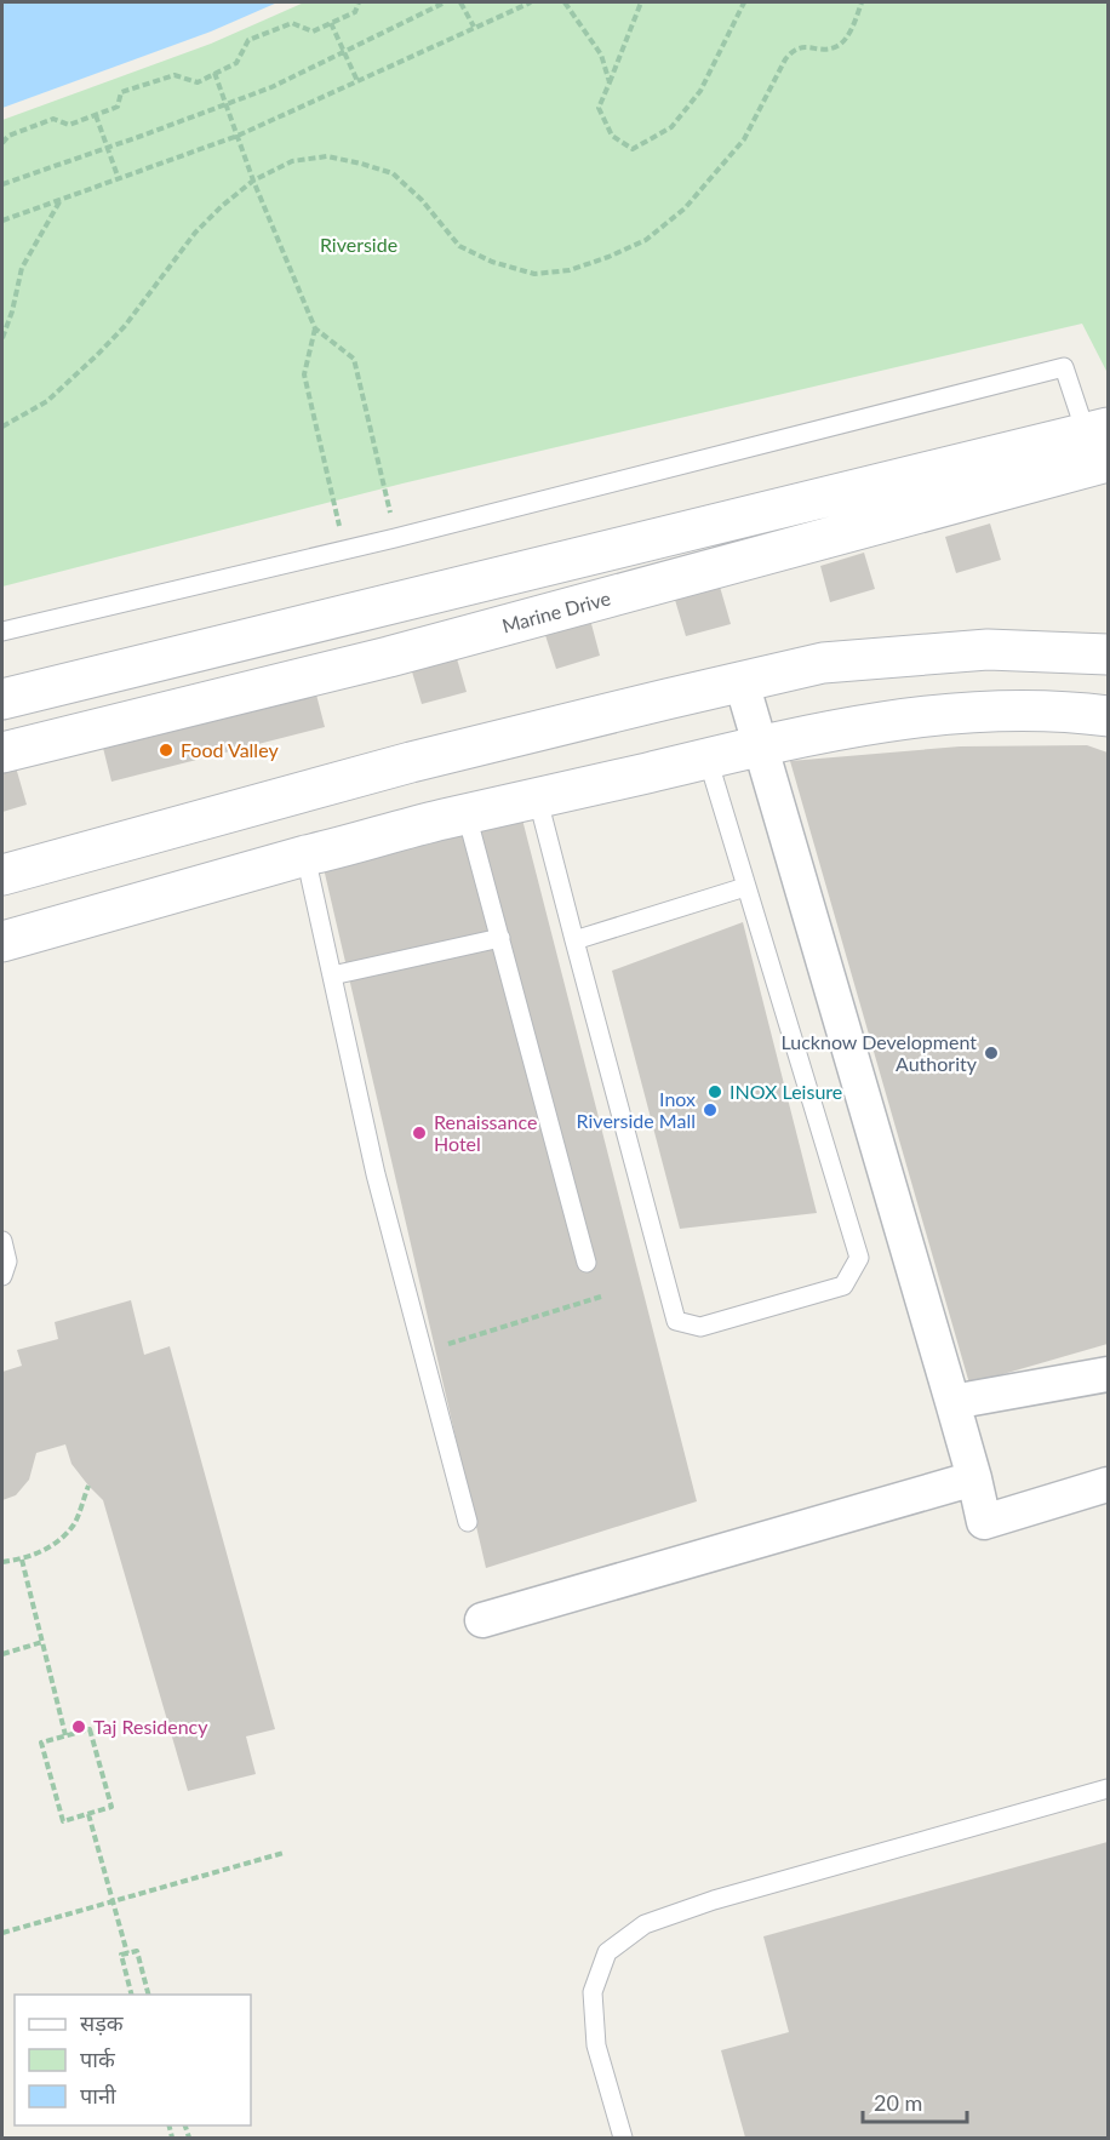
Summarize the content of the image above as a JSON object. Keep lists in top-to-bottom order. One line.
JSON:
{"streets":{"street":["Marine Drive"]},"parks":["Riverside"],"places":["Food Valley","Lucknow Development Authority","INOX Leisure","Inox Riverside Mall","Renaissance Hotel","Taj Residency"],"legend":["सड़क","पार्क","पानी"],"scale_bar":"20 m"}
